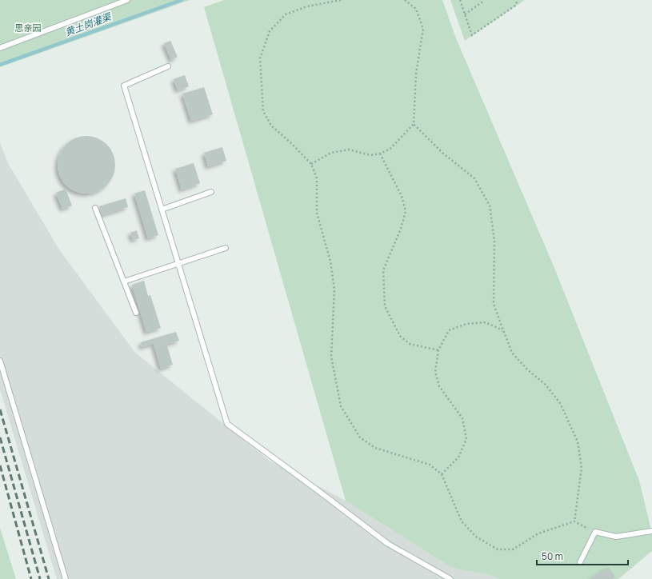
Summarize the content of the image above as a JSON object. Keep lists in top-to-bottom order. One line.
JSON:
{"water":["黄土岗灌渠"],"parks":["思亲园"],"scale_bar":"50 m"}
